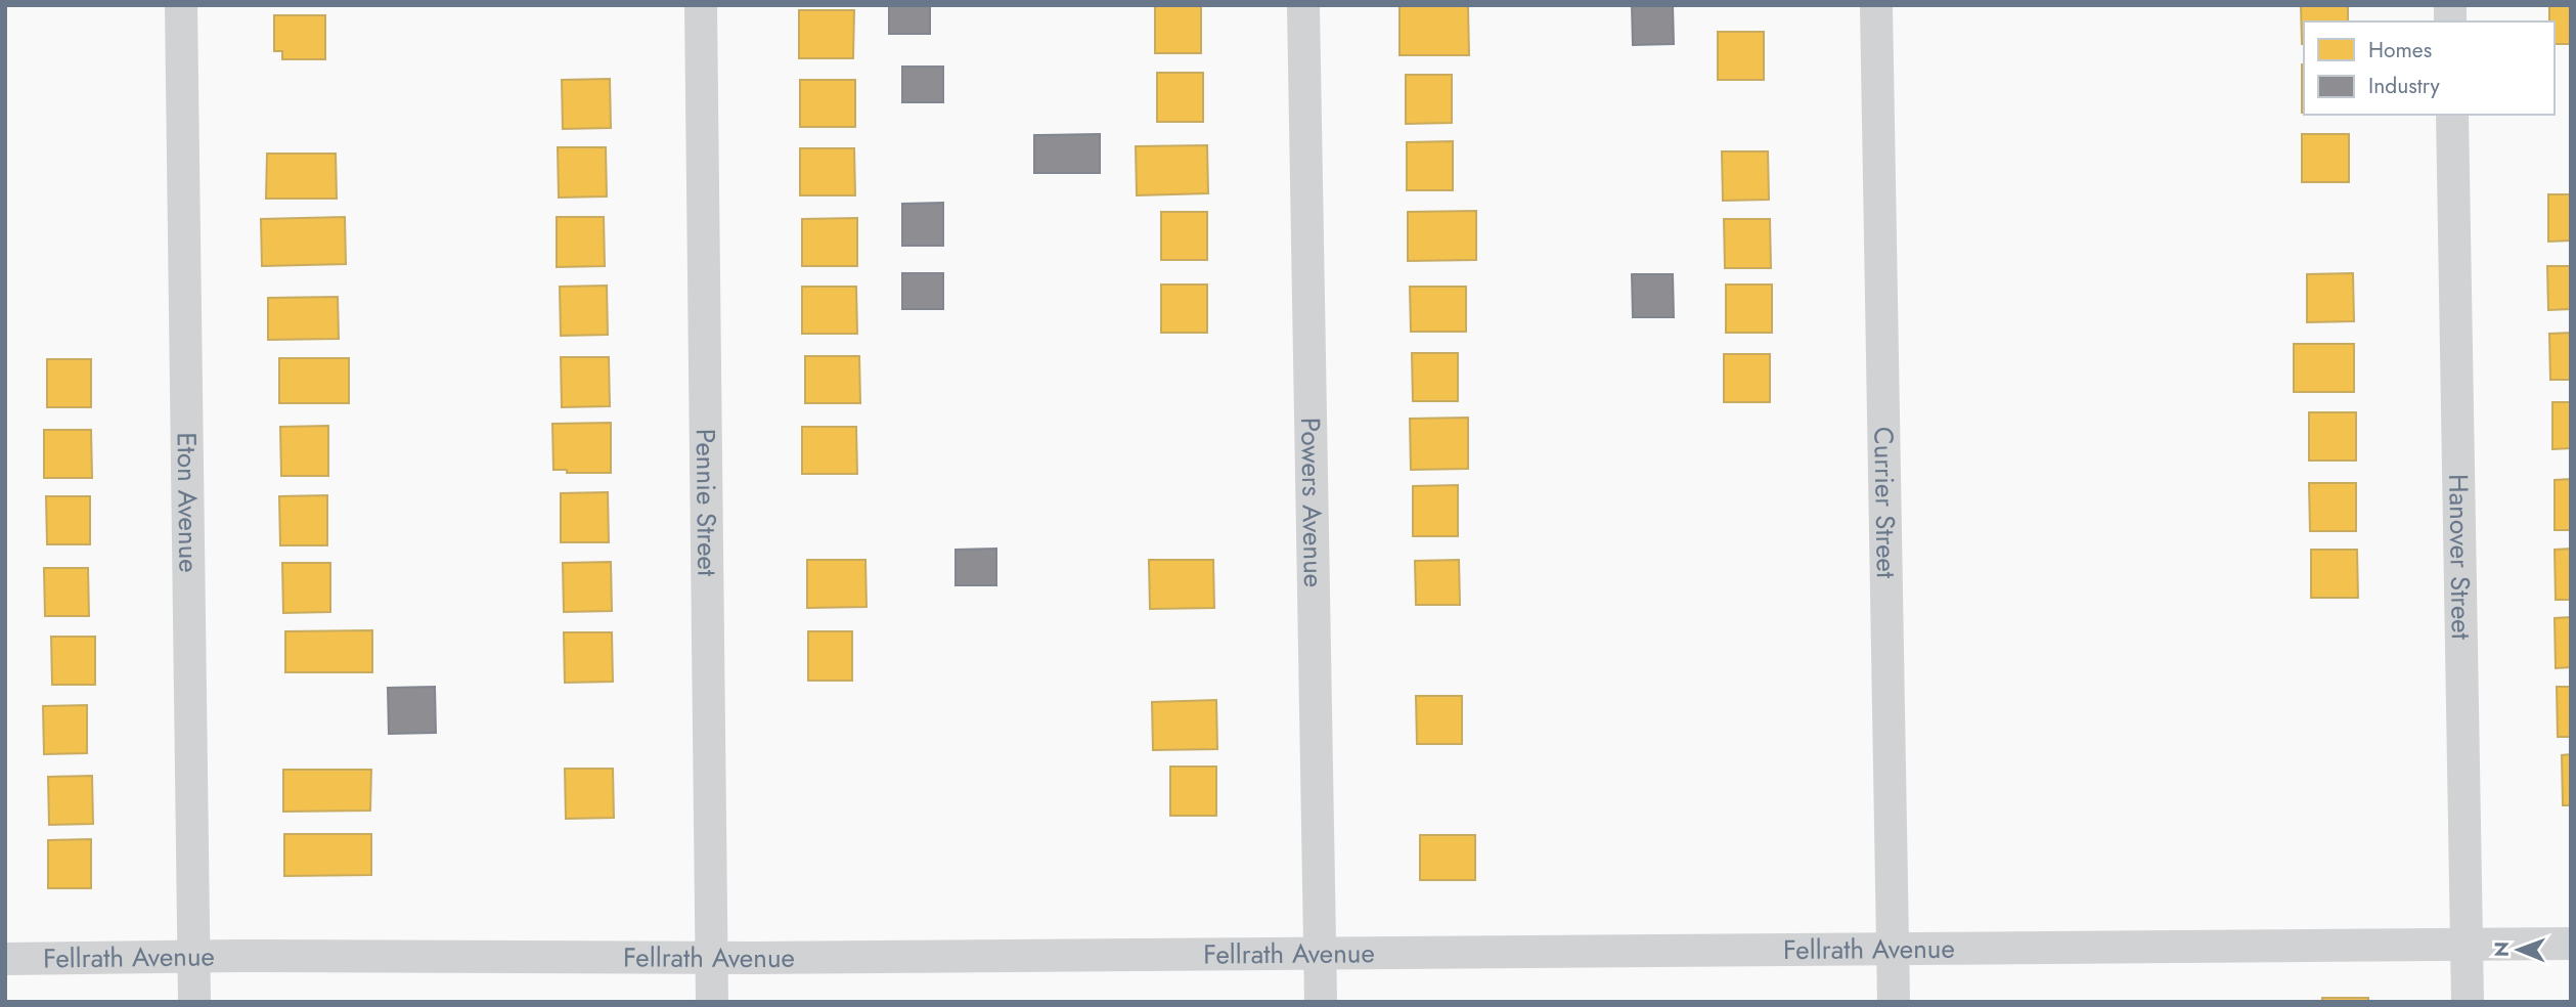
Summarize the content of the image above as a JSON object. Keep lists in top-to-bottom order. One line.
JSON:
{"streets":{"street":["Eton Avenue","Pennie Street","Powers Avenue","Currier Street","Hanover Street","Fellrath Avenue"]},"crossings":[["Eton Avenue","Fellrath Avenue"],["Pennie Street","Fellrath Avenue"],["Powers Avenue","Fellrath Avenue"],["Currier Street","Fellrath Avenue"],["Hanover Street","Fellrath Avenue"]],"legend":["Homes","Industry"],"north":"left"}
